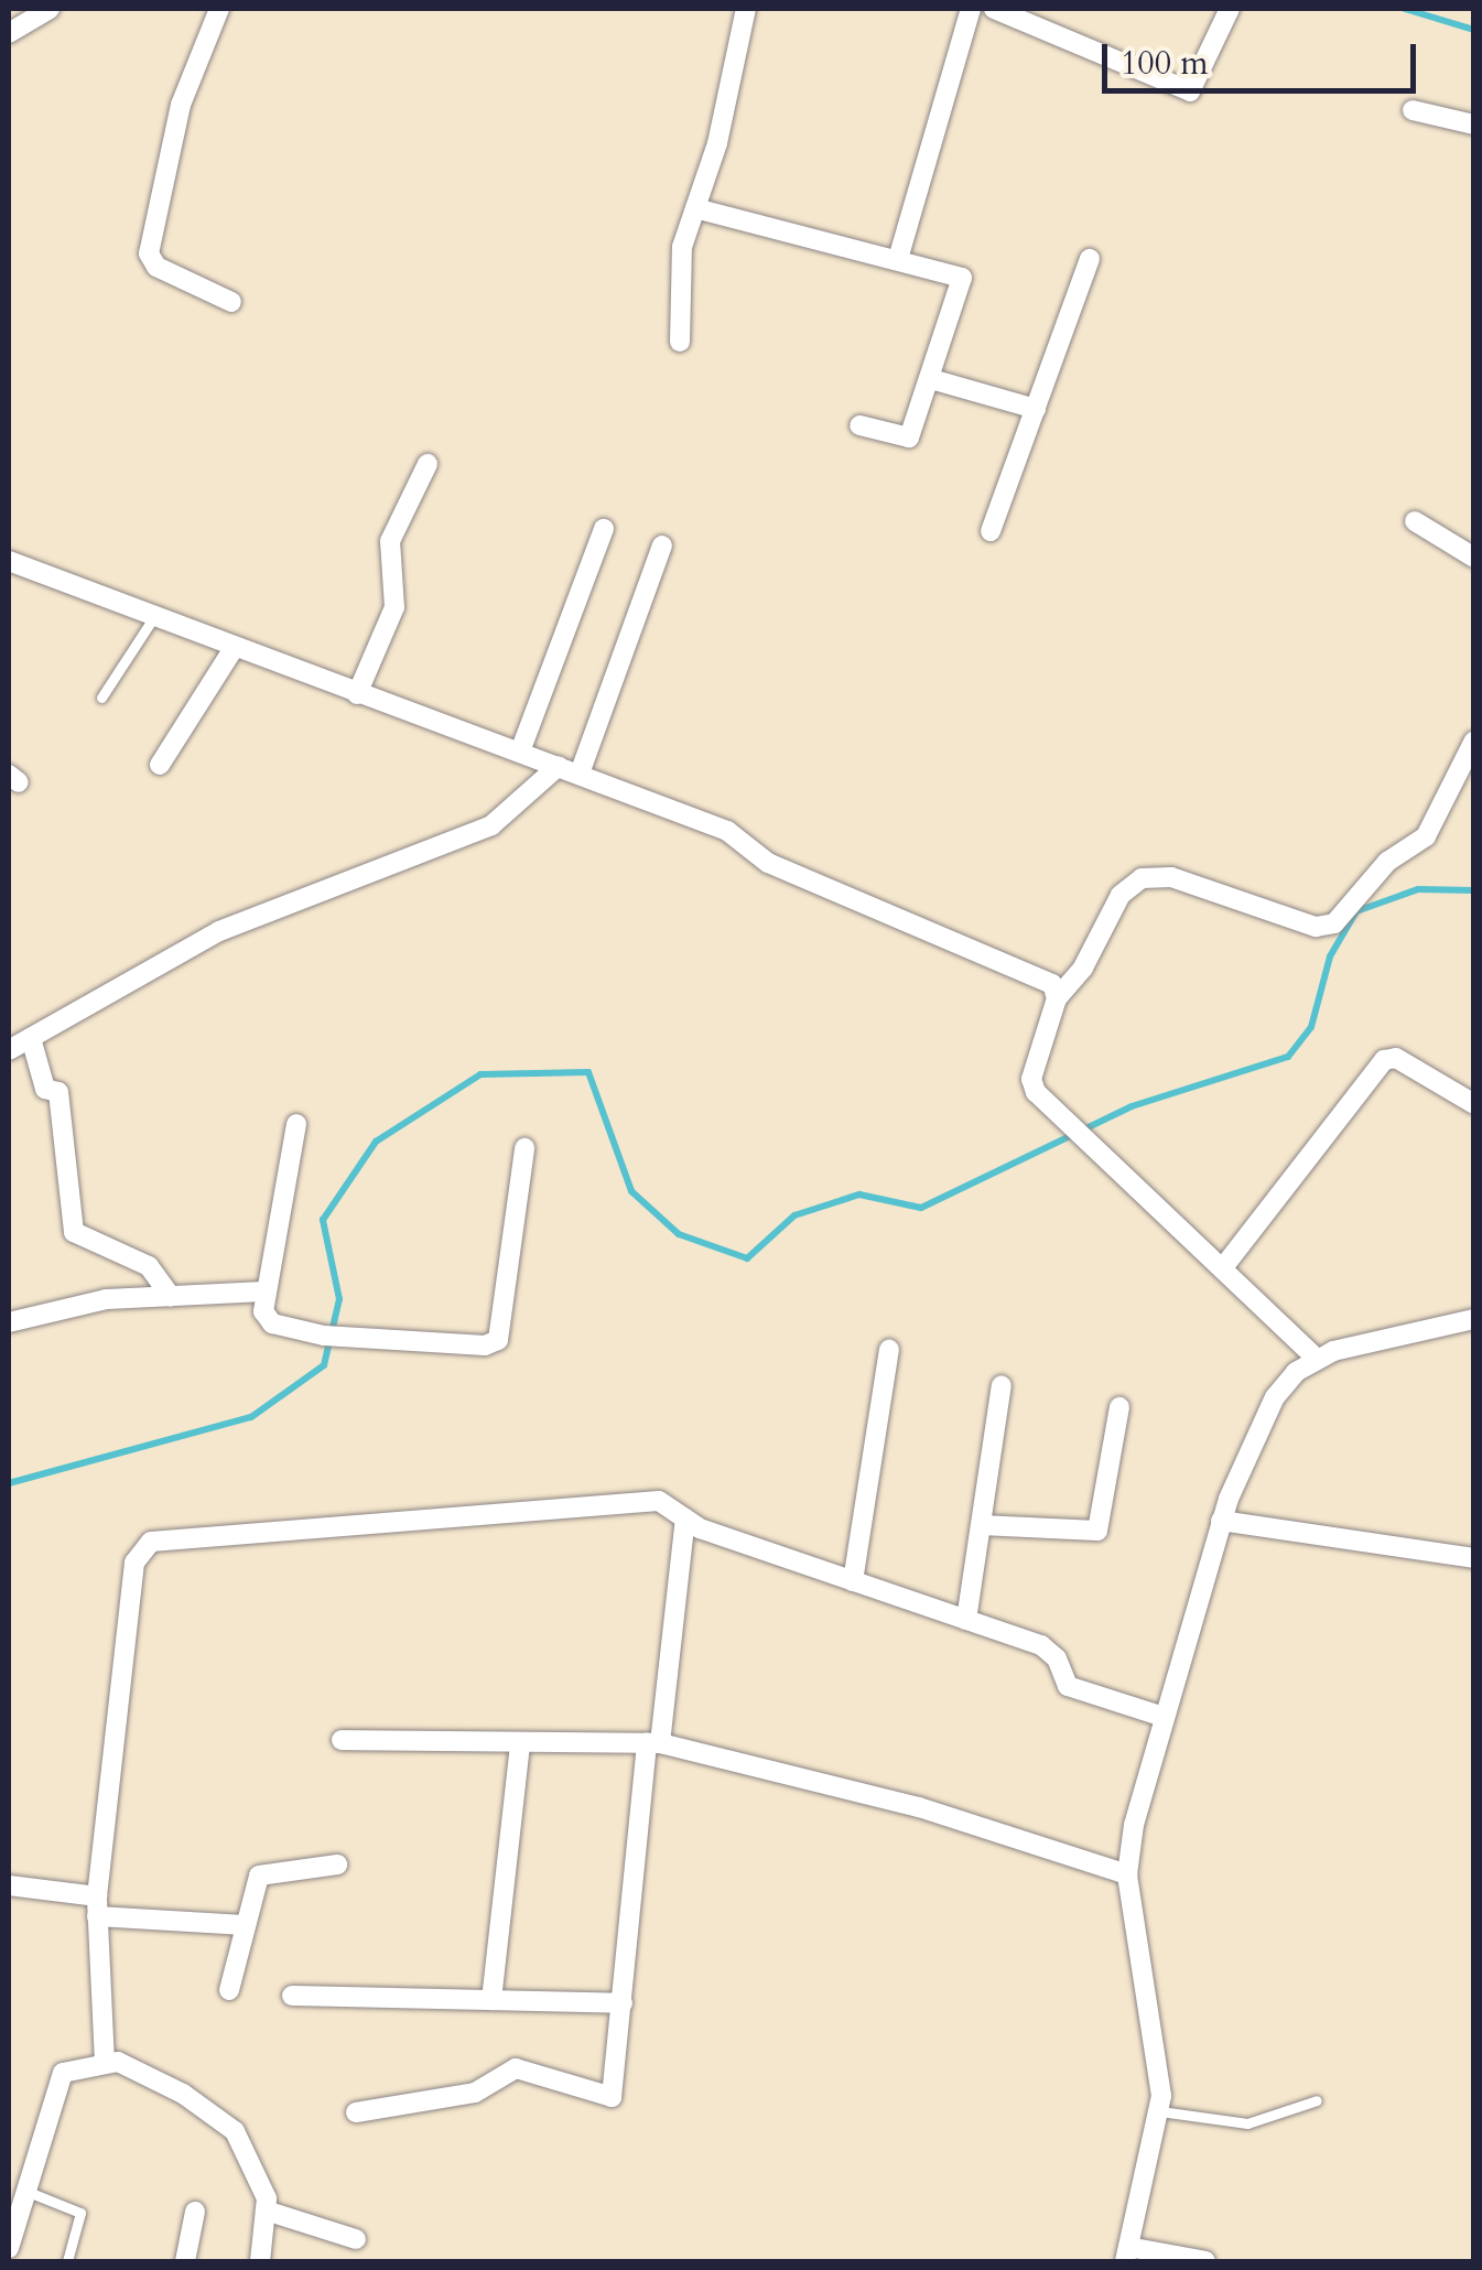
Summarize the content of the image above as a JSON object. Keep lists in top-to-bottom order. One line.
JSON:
{"scale_bar":"100 m"}
